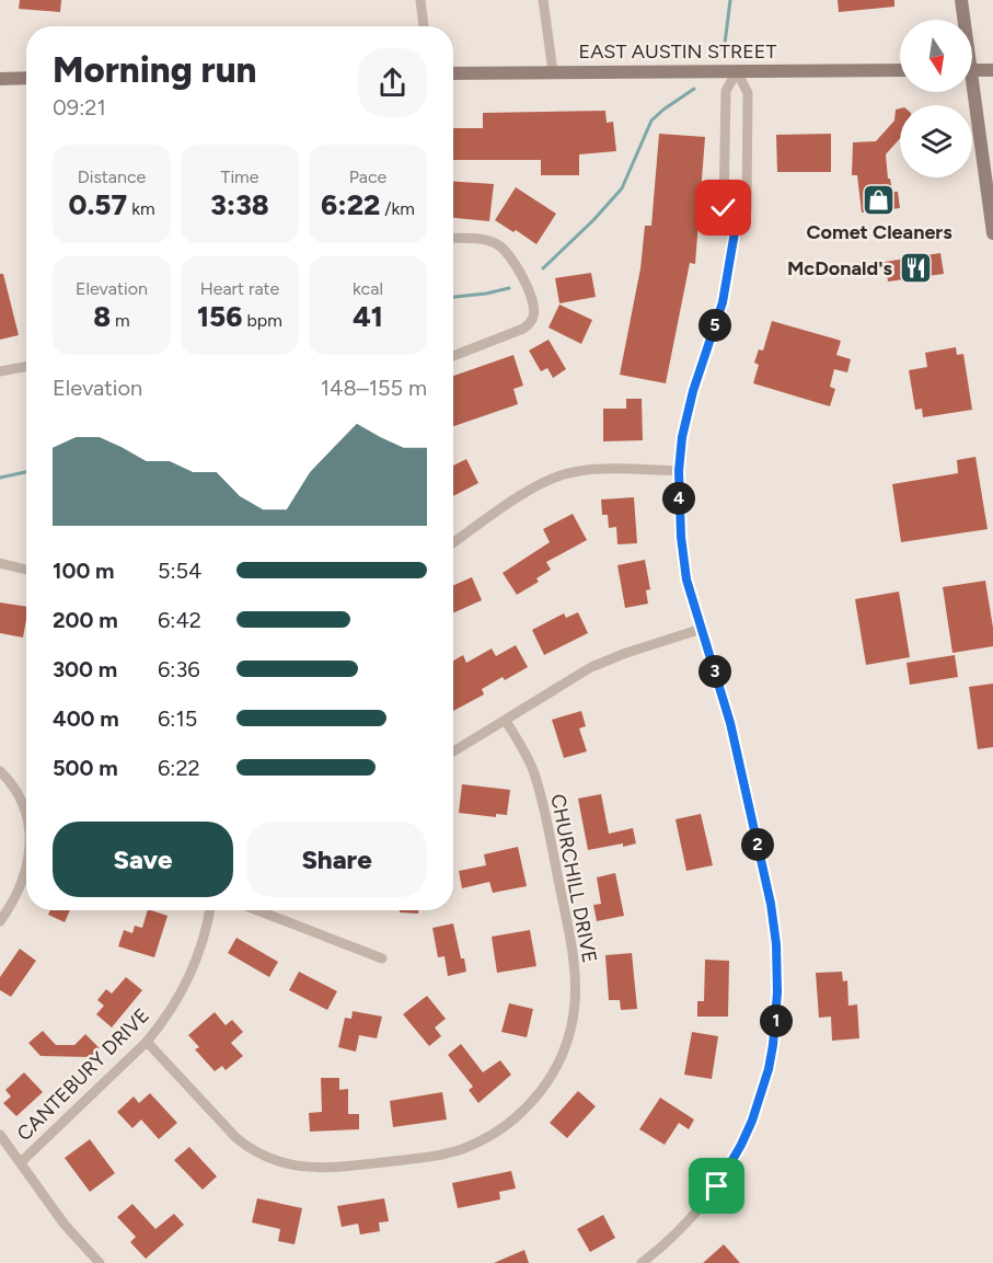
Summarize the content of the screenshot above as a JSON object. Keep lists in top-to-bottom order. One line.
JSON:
{"streets":{"main road":["EAST AUSTIN STREET"],"street":["CHURCHILL DRIVE","CANTEBURY DRIVE"]},"crossings":[["CHURCHILL DRIVE","CANTEBURY DRIVE"]],"places":{"shop":["Comet Cleaners"],"restaurant":["McDonald's"]},"north":"bottom","page":{"heading":["Morning run","09:21"],"stats":[["Distance","0.57 km"],["Time","3:38"],["Pace","6:22 /km"],["Elevation","8 m"],["Heart rate","156 bpm"],["kcal","41"]],"pins":["5","4","3","2","1"],"chart":["Elevation","148–155 m"],"list":[{"name":"100 m","note":"5:54"},{"name":"200 m","note":"6:42"},{"name":"300 m","note":"6:36"},{"name":"400 m","note":"6:15"},{"name":"500 m","note":"6:22"}],"buttons":["Save","Share"]}}
